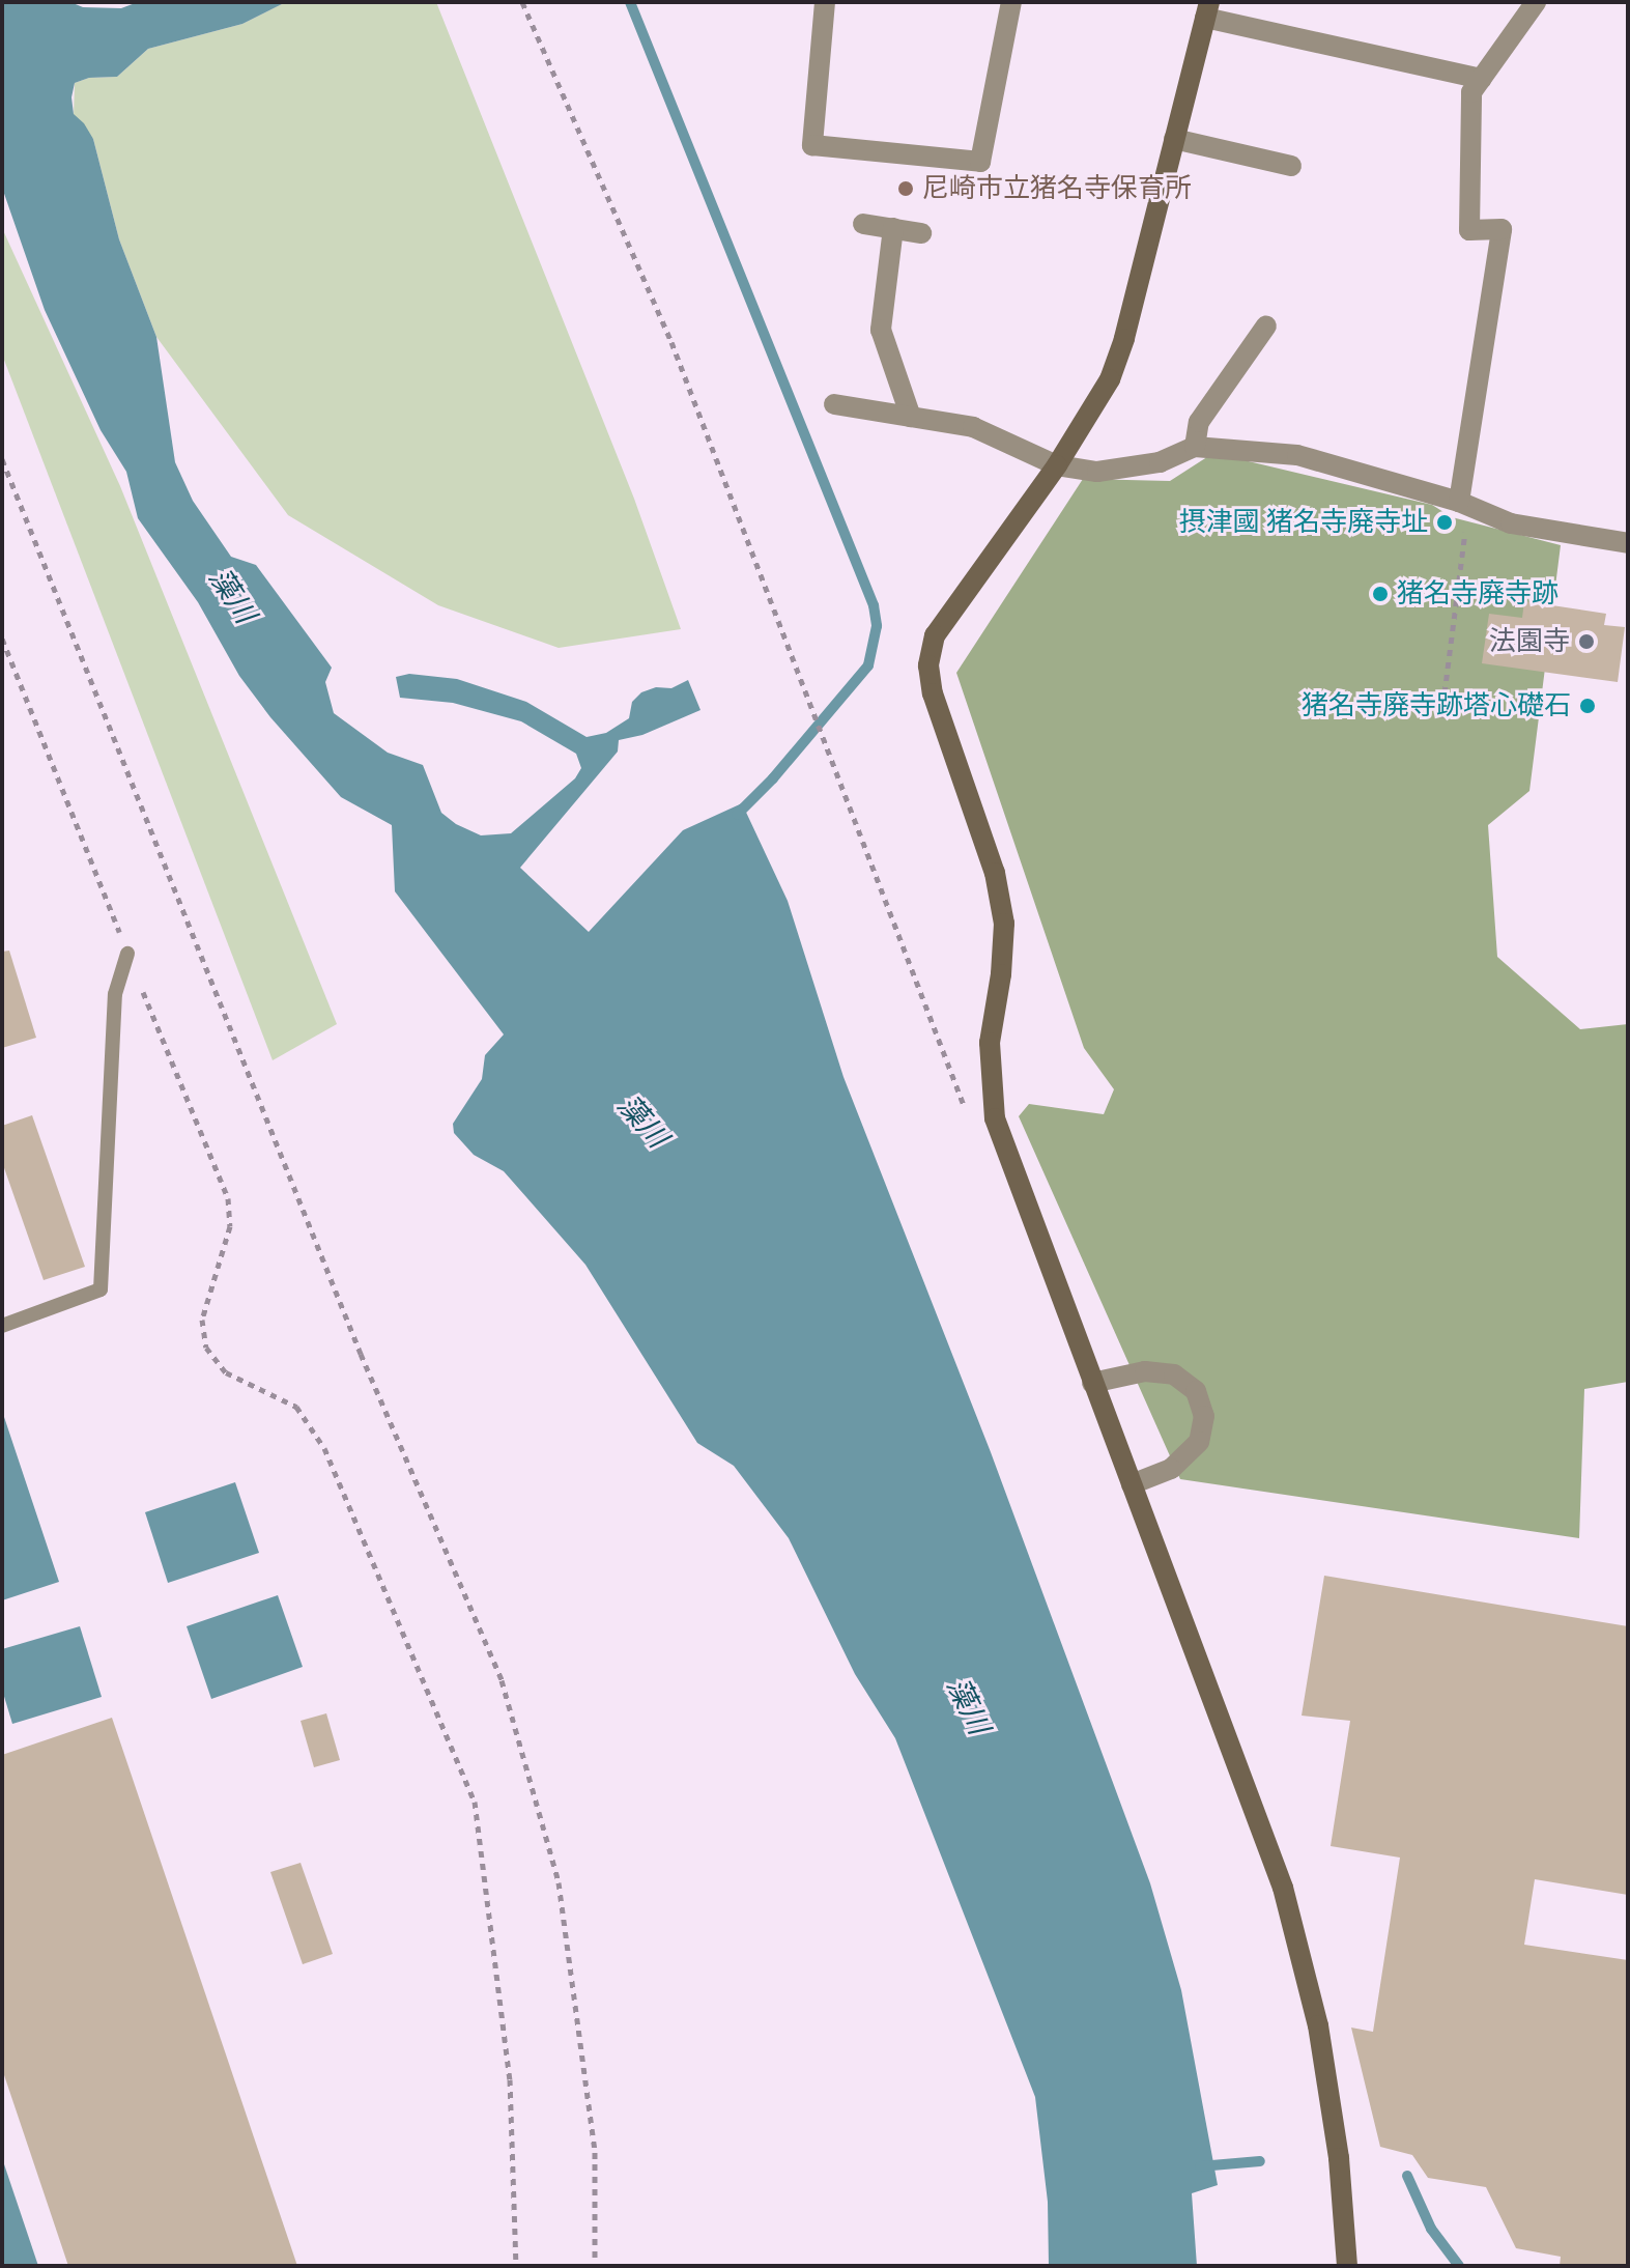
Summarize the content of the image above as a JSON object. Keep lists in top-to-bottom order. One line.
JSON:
{"water":["藻川"],"places":["尼崎市立猪名寺保育所","摂津國 猪名寺廃寺址","猪名寺廃寺跡","法園寺","猪名寺廃寺跡塔心礎石"]}
